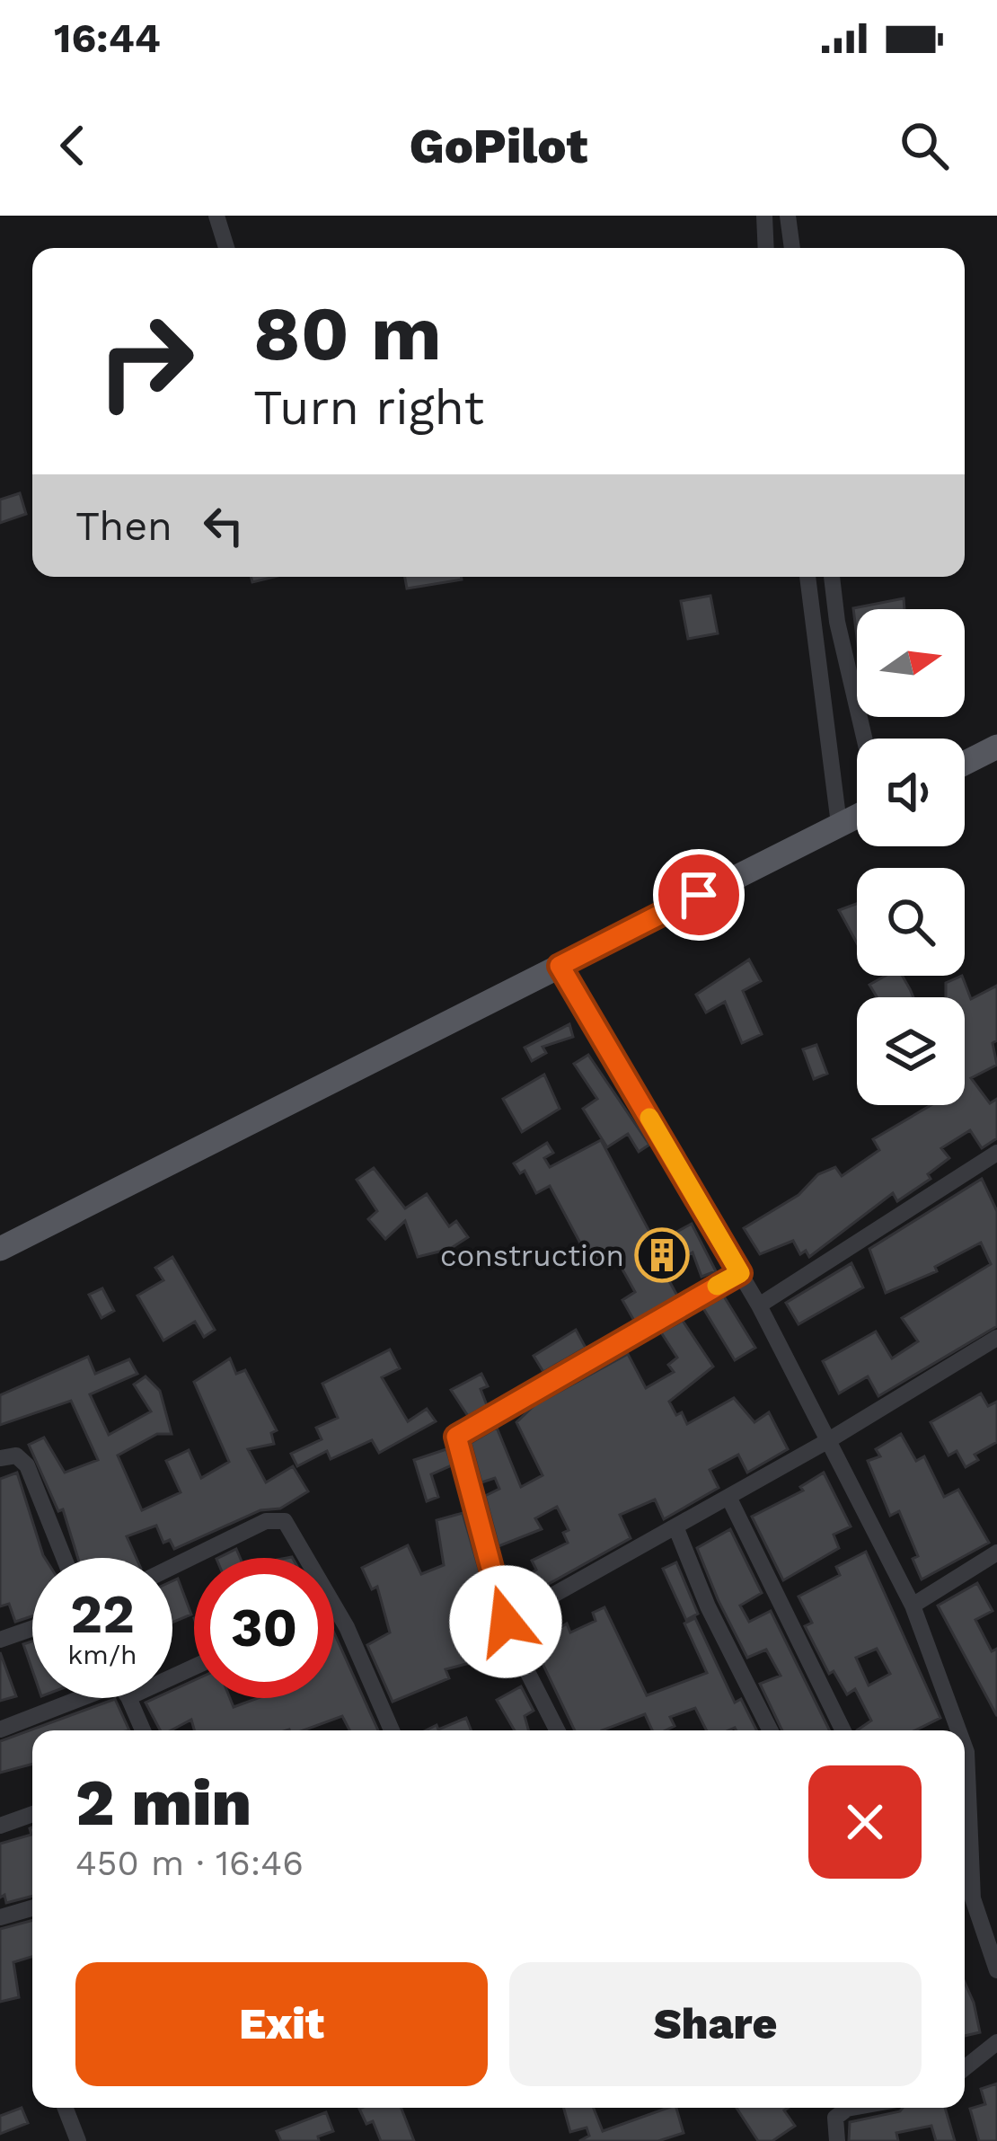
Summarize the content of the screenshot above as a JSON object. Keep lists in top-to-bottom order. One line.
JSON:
{"places":{"building":["construction"]},"north":"right","page":{"status":"16:44","header":"GoPilot","turn":["80 m","Turn right"],"then":"Then","speed":"22 km/h","limit":"30","heading":["2 min","450 m · 16:46"],"buttons":["Exit","Share"]}}
